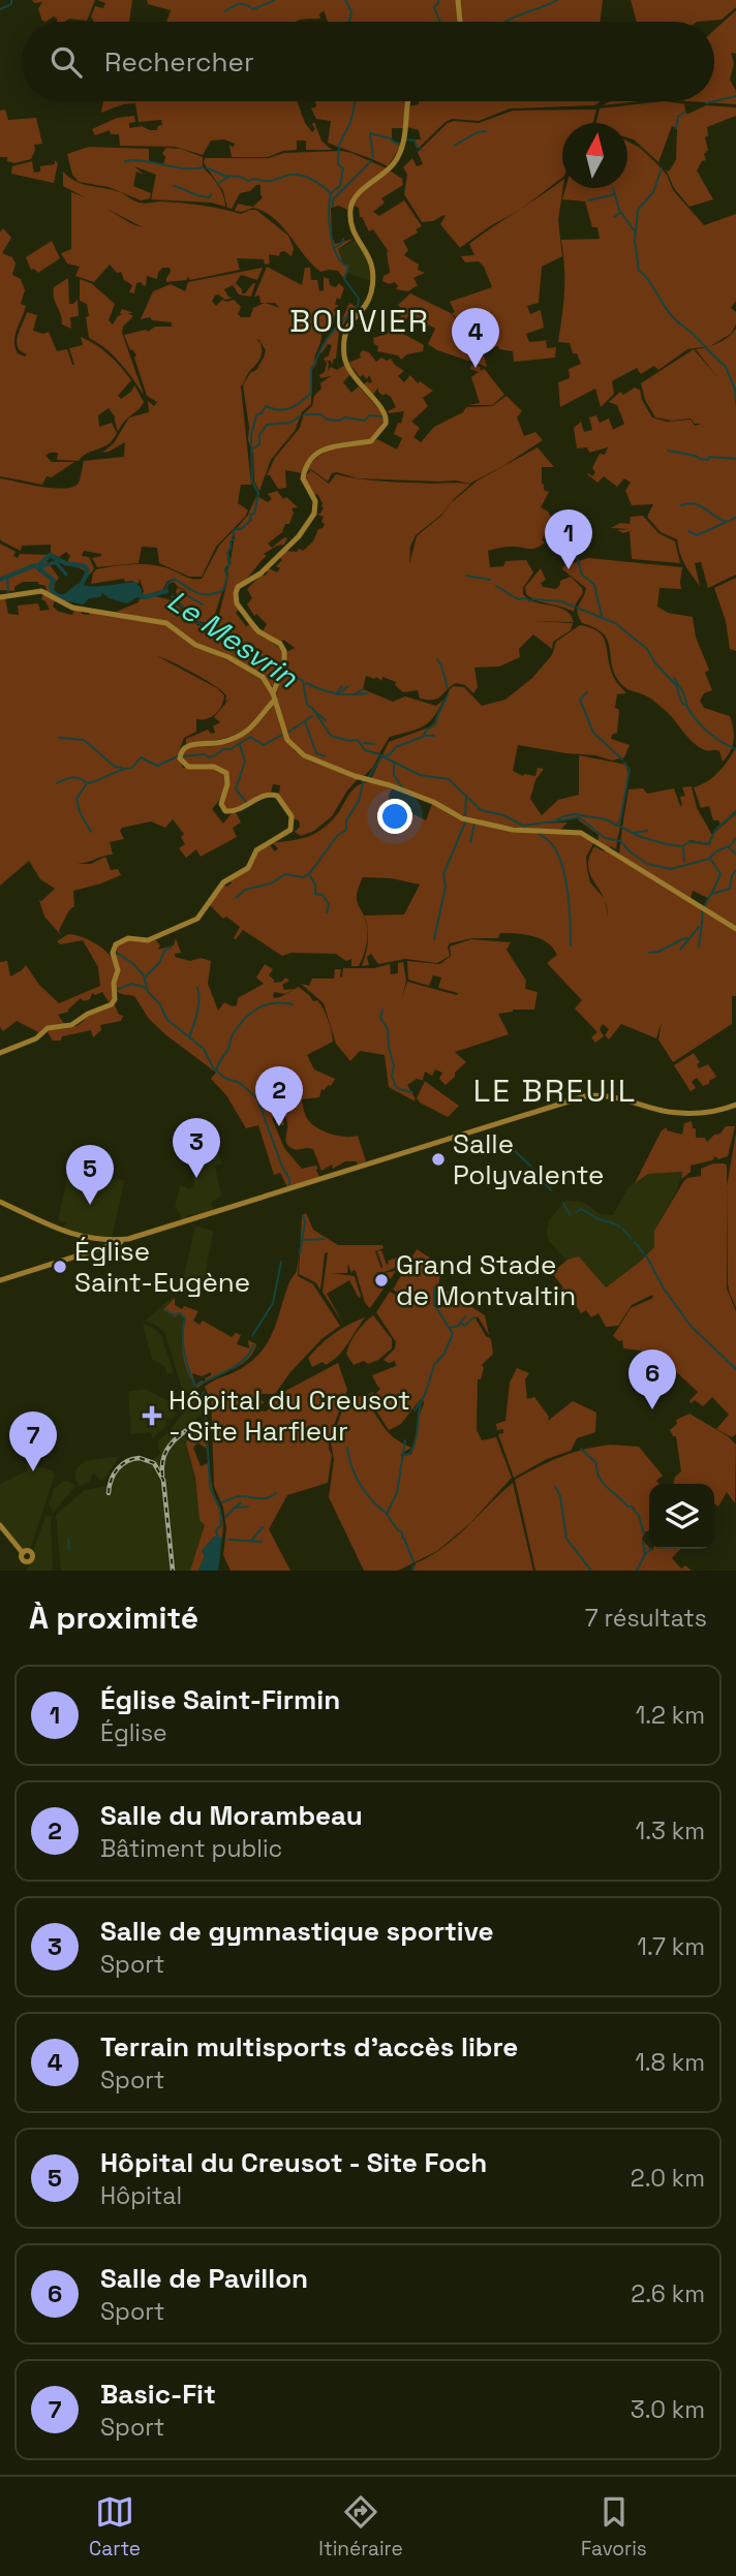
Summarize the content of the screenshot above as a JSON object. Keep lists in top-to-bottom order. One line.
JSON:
{"districts":["BOUVIER","LE BREUIL"],"water":["Le Mesvrin"],"places":{"other":["Salle Polyvalente","Église Saint-Eugène","Grand Stade de Montvaltin"],"health":["Hôpital du Creusot - Site Harfleur"]},"north":"top","page":{"search":"Rechercher","pins":["4","1","2","3","5","6","7"],"heading":["À proximité","7 résultats"],"list":[{"mark":"1","name":"Église Saint-Firmin","note":"Église","value":"1.2 km"},{"mark":"2","name":"Salle du Morambeau","note":"Bâtiment public","value":"1.3 km"},{"mark":"3","name":"Salle de gymnastique sportive","note":"Sport","value":"1.7 km"},{"mark":"4","name":"Terrain multisports d'accès libre","note":"Sport","value":"1.8 km"},{"mark":"5","name":"Hôpital du Creusot - Site Foch","note":"Hôpital","value":"2.0 km"},{"mark":"6","name":"Salle de Pavillon","note":"Sport","value":"2.6 km"},{"mark":"7","name":"Basic-Fit","note":"Sport","value":"3.0 km"}],"nav":["Carte","Itinéraire","Favoris"]}}
